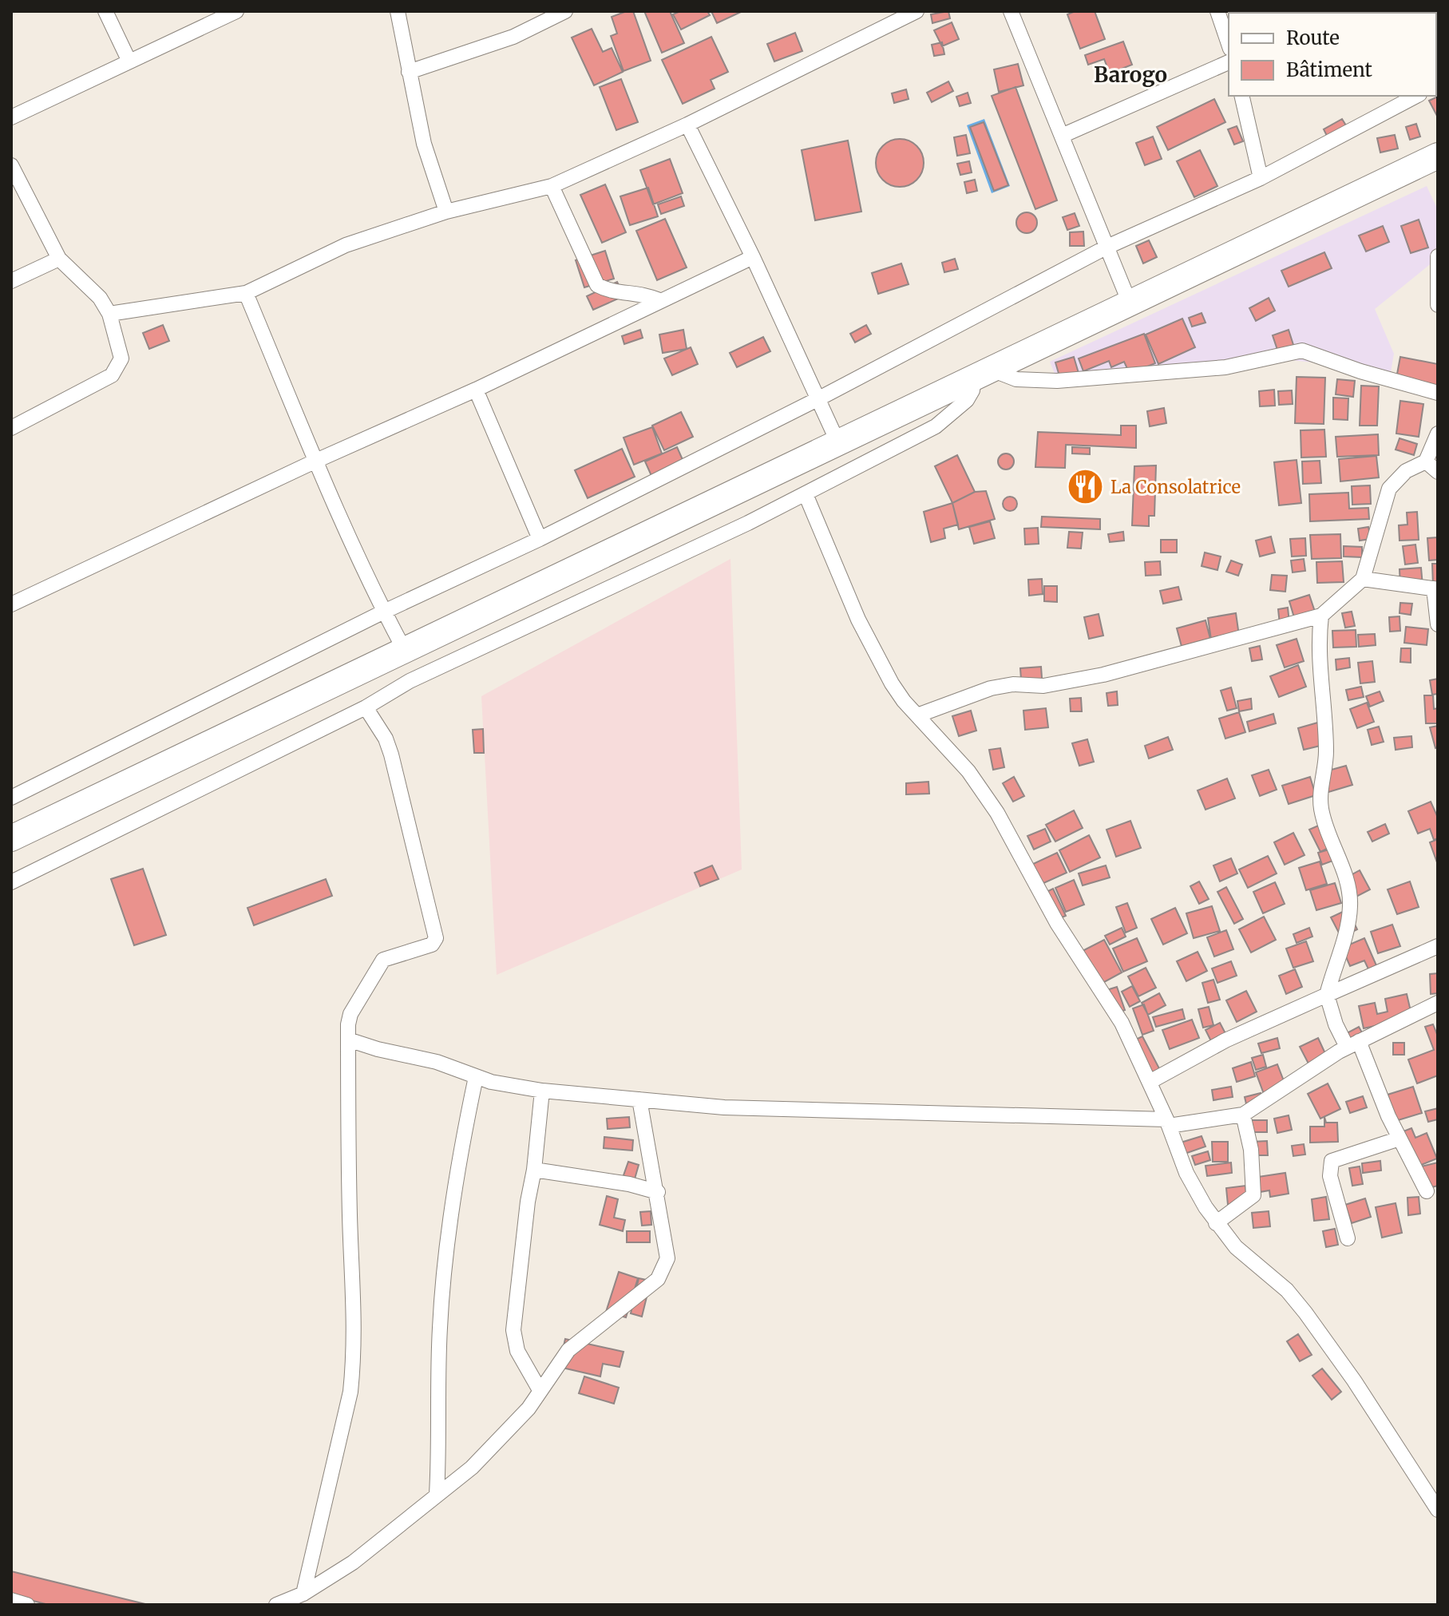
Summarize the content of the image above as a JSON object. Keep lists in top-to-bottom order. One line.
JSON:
{"districts":["Barogo"],"places":{"restaurant":["La Consolatrice"]},"legend":["Route","Bâtiment"]}
